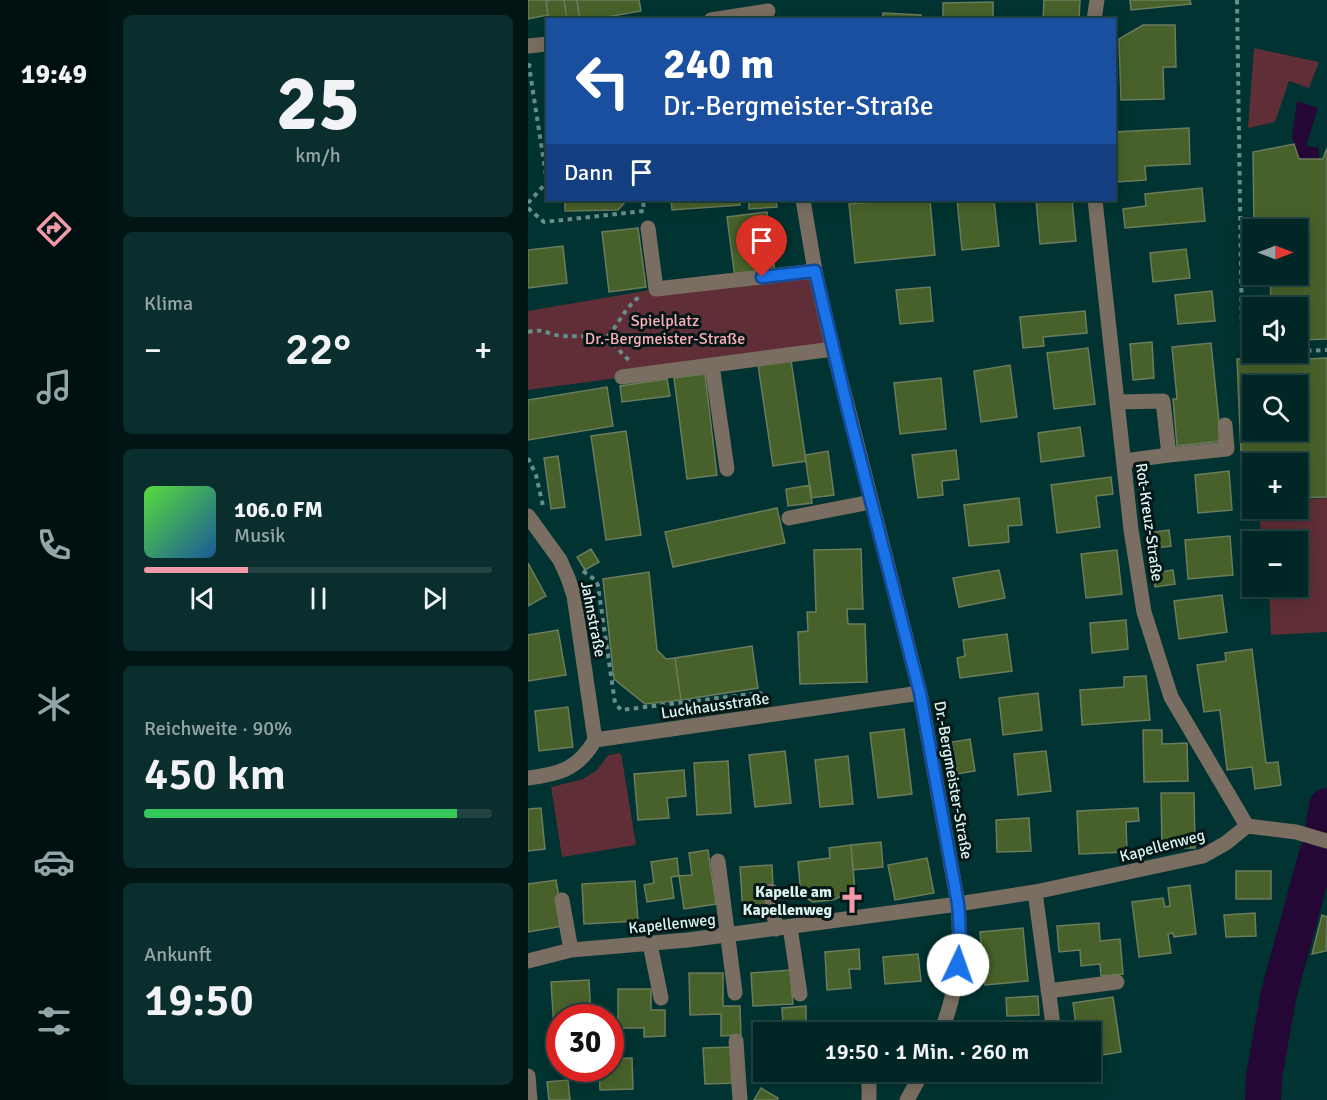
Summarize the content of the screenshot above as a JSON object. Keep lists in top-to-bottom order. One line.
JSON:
{"streets":{"street":["Rot-Kreuz-Straße","Jahnstraße","Luckhausstraße","Dr.-Bergmeister-Straße","Kapellenweg"]},"crossings":[["Rot-Kreuz-Straße","Kapellenweg"],["Jahnstraße","Luckhausstraße"],["Luckhausstraße","Dr.-Bergmeister-Straße"],["Dr.-Bergmeister-Straße","Kapellenweg"]],"parks":["Spielplatz Dr.-Bergmeister-Straße"],"places":{"church":["Kapelle am Kapellenweg"]},"north":"right","page":{"tabs":"19:49","tile":[["25","km/h"],"Klima",["Reichweite · 90%","450 km"],["Ankunft","19:50"]],"turn":["240 m","Dr.-Bergmeister-Straße"],"then":"Dann","map_buttons":["+","−"],"heat":["−","22°","+"],"song":["106.0 FM","Musik"],"limit":"30","trip":"19:50 · 1 Min. · 260 m"}}
